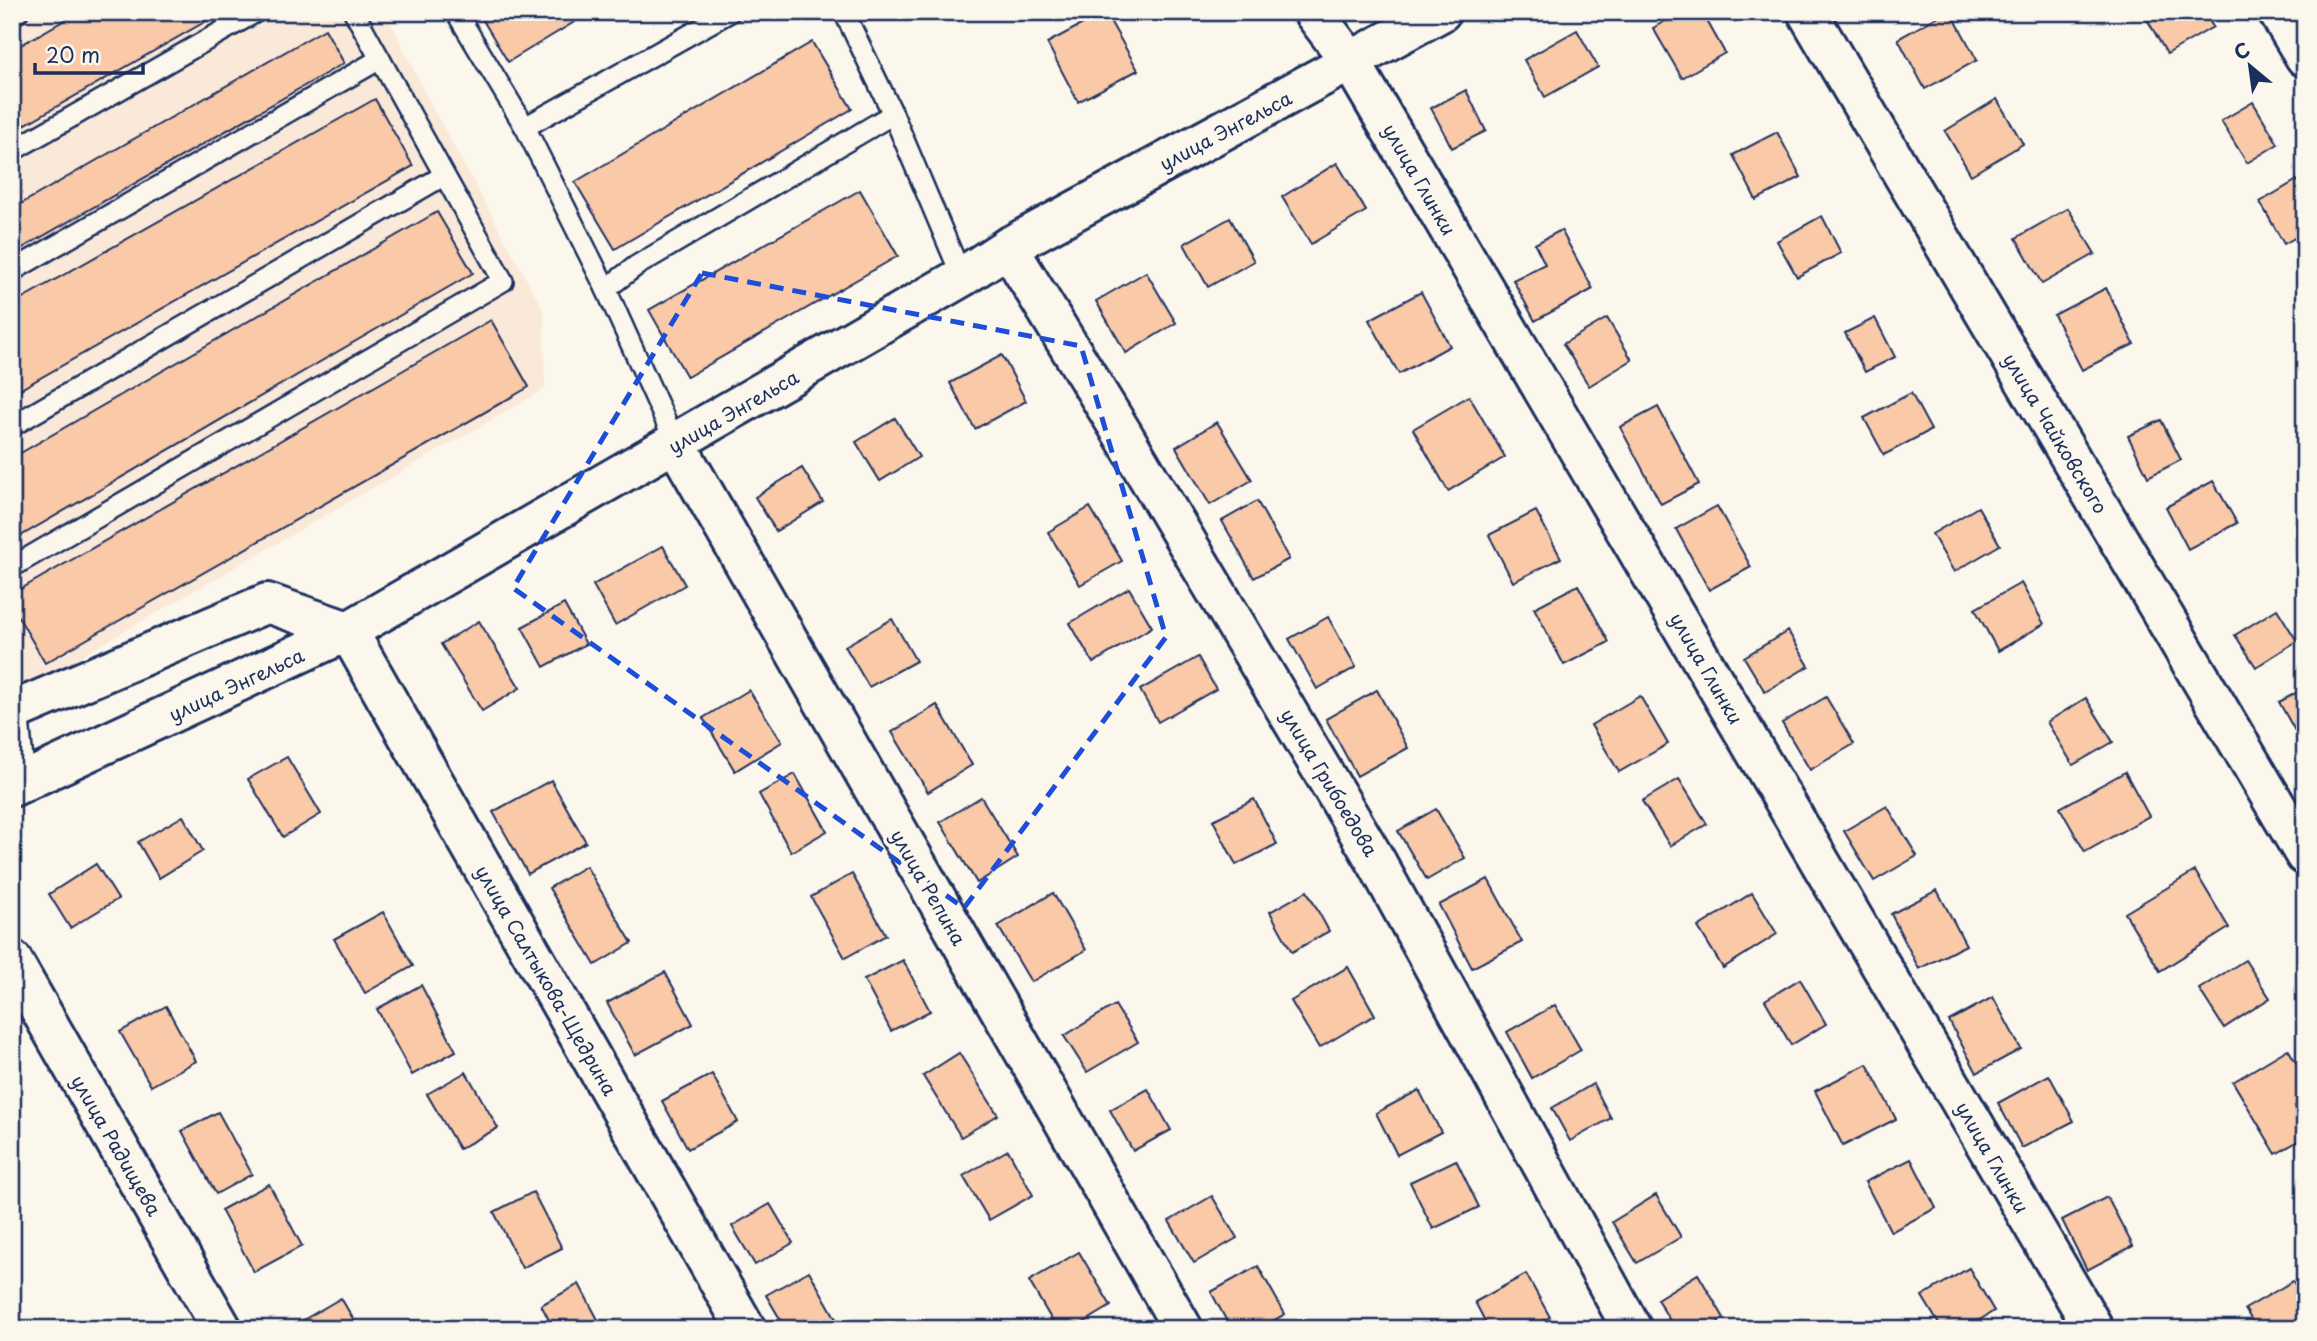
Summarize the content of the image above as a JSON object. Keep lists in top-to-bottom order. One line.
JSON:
{"streets":{"street":["улица Энгельса","улица Глинки","улица Чайковского","улица Грибоедова","улица Репина","улица Салтыкова-Щедрина","улица Радищева"]},"crossings":[["улица Энгельса","улица Глинки"],["улица Энгельса","улица Грибоедова"],["улица Энгельса","улица Репина"],["улица Энгельса","улица Салтыкова-Щедрина"]],"scale_bar":"20 m","north":"top left"}
